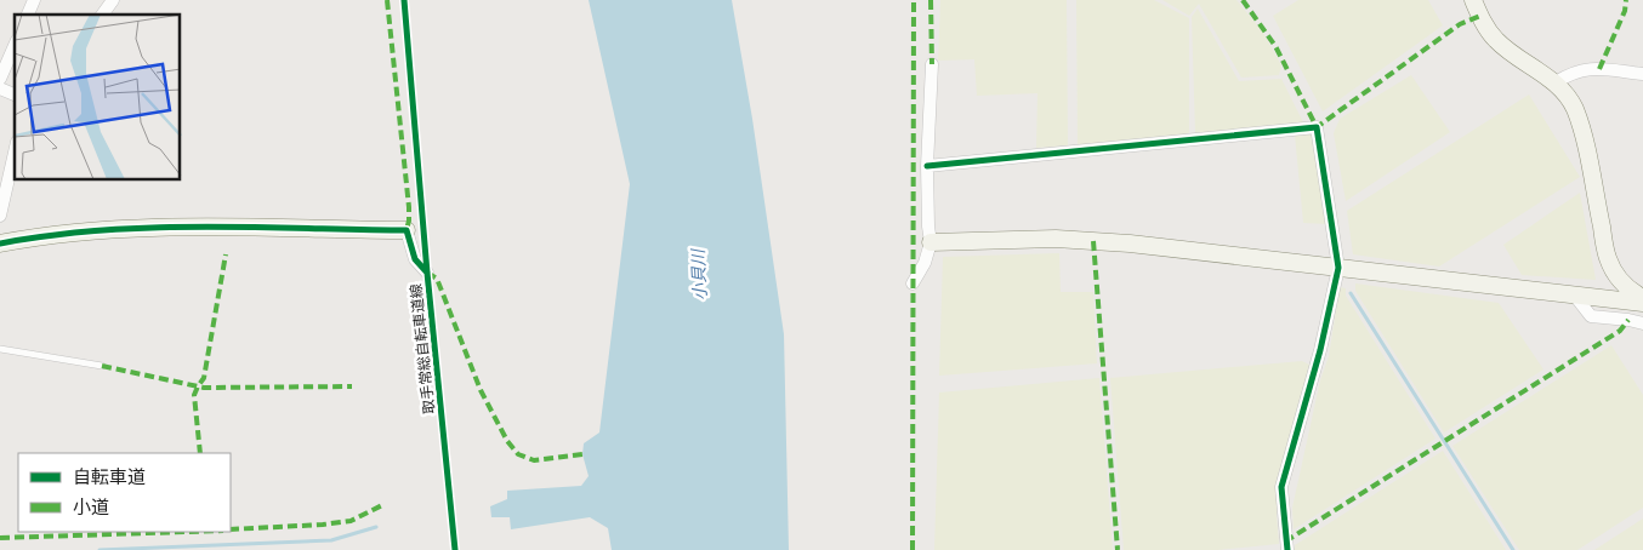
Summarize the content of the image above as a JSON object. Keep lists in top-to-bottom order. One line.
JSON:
{"streets":{"lane":["取手常総自転車道線"]},"water":["小貝川"],"legend":["自転車道","小道"]}
